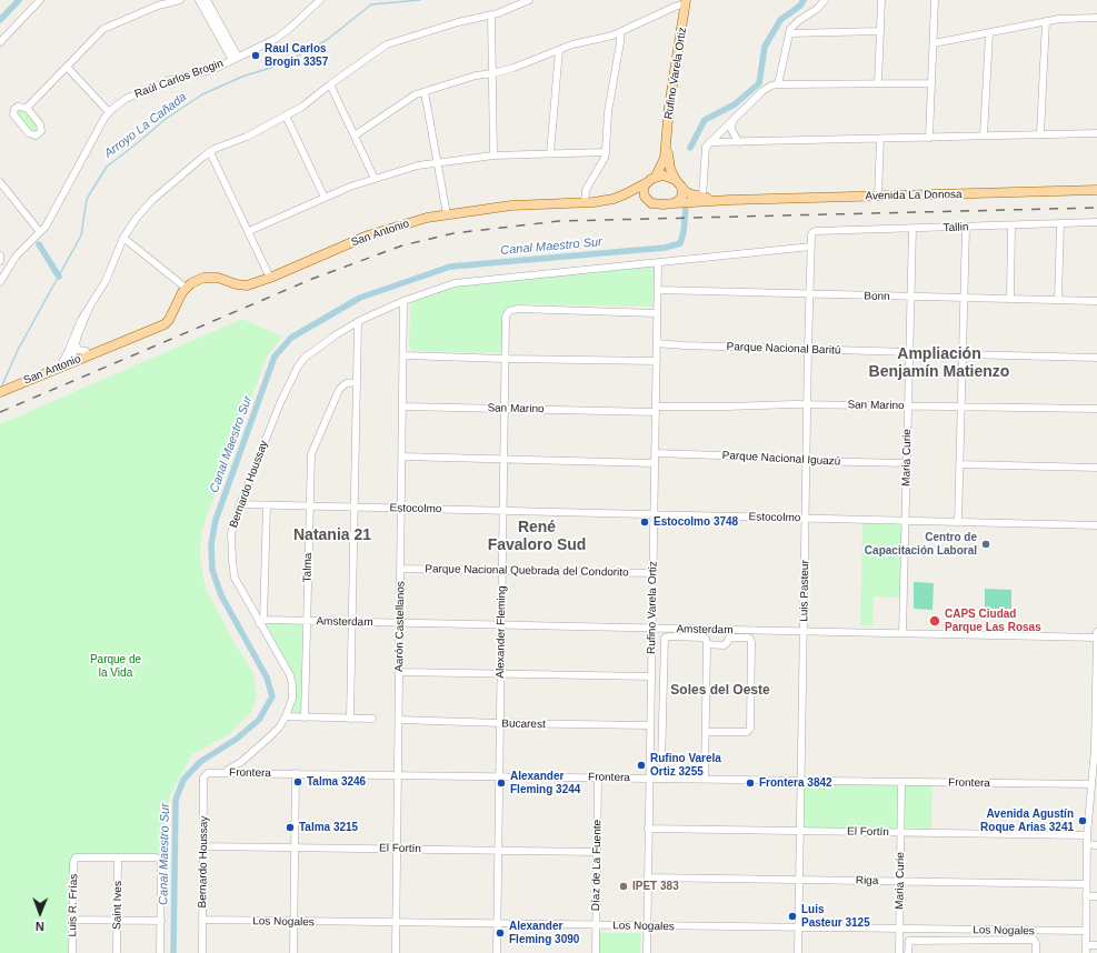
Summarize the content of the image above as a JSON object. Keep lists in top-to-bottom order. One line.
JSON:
{"streets":{"main road":["Rufino Varela Ortiz","Avenida La Donosa","San Antonio"],"street":["Raúl Carlos Brogin","Tallin","Bonn","Parque Nacional Baritú","San Marino","Maria Curie","Parque Nacional Iguazú","Bernardo Houssay","Estocolmo","Talma","Parque Nacional Quebrada del Condorito","Luis Pasteur","Amsterdam","Aarón Castellanos","Alexander Fleming","Bucarest","Frontera","El Fortín","Díaz de La Fuente","Riga","Luis R. Frías","Saint Ives","Los Nogales"]},"crossings":[["Rufino Varela Ortiz","Avenida La Donosa"],["Rufino Varela Ortiz","San Antonio"],["Rufino Varela Ortiz","Bonn"],["Rufino Varela Ortiz","Parque Nacional Baritú"],["Rufino Varela Ortiz","San Marino"],["Rufino Varela Ortiz","Parque Nacional Iguazú"],["Rufino Varela Ortiz","Bernardo Houssay"],["Rufino Varela Ortiz","Estocolmo"],["Rufino Varela Ortiz","Parque Nacional Quebrada del Condorito"],["Rufino Varela Ortiz","Amsterdam"],["Rufino Varela Ortiz","Alexander Fleming"],["Rufino Varela Ortiz","Bucarest"],["Rufino Varela Ortiz","Frontera"],["Rufino Varela Ortiz","El Fortín"],["Rufino Varela Ortiz","Riga"],["Rufino Varela Ortiz","Los Nogales"],["Avenida La Donosa","San Antonio"],["Tallin","Maria Curie"],["Tallin","Luis Pasteur"],["Bonn","Maria Curie"],["Bonn","Luis Pasteur"],["Parque Nacional Baritú","Maria Curie"],["Parque Nacional Baritú","Luis Pasteur"],["San Marino","Maria Curie"],["San Marino","Luis Pasteur"],["San Marino","Aarón Castellanos"],["San Marino","Alexander Fleming"],["Maria Curie","Parque Nacional Iguazú"],["Maria Curie","Estocolmo"],["Maria Curie","Amsterdam"],["Maria Curie","Frontera"],["Maria Curie","El Fortín"],["Maria Curie","Riga"],["Maria Curie","Los Nogales"],["Parque Nacional Iguazú","Luis Pasteur"],["Bernardo Houssay","Estocolmo"],["Bernardo Houssay","Luis Pasteur"],["Bernardo Houssay","Amsterdam"],["Bernardo Houssay","Aarón Castellanos"],["Bernardo Houssay","Frontera"],["Bernardo Houssay","El Fortín"],["Bernardo Houssay","Los Nogales"],["Estocolmo","Talma"],["Estocolmo","Luis Pasteur"],["Estocolmo","Aarón Castellanos"],["Estocolmo","Alexander Fleming"],["Talma","Amsterdam"],["Parque Nacional Quebrada del Condorito","Aarón Castellanos"],["Parque Nacional Quebrada del Condorito","Alexander Fleming"],["Luis Pasteur","Amsterdam"],["Luis Pasteur","Frontera"],["Luis Pasteur","El Fortín"],["Luis Pasteur","Riga"],["Luis Pasteur","Los Nogales"],["Amsterdam","Aarón Castellanos"],["Amsterdam","Alexander Fleming"],["Aarón Castellanos","Bucarest"],["Aarón Castellanos","Frontera"],["Aarón Castellanos","El Fortín"],["Aarón Castellanos","Los Nogales"],["Alexander Fleming","Bucarest"],["Alexander Fleming","Frontera"],["Alexander Fleming","El Fortín"],["Alexander Fleming","Los Nogales"],["Frontera","Díaz de La Fuente"],["El Fortín","Díaz de La Fuente"],["Díaz de La Fuente","Los Nogales"],["Luis R. Frías","Saint Ives"]],"districts":["Ampliación Benjamín Matienzo","René Favaloro Sud","Natania 21","Soles del Oeste"],"water":["Arroyo La Cañada","Canal Maestro Sur"],"parks":["Parque de la Vida"],"places":["Raul Carlos Brogin 3357","Estocolmo 3748","Centro de Capacitación Laboral","CAPS Ciudad Parque Las Rosas","Rufino Varela Ortiz 3255","Talma 3246","Alexander Fleming 3244","Frontera 3842","Avenida Agustín Roque Arias 3241","Talma 3215","IPET 383","Luis Pasteur 3125","Alexander Fleming 3090"],"north":"bottom"}
